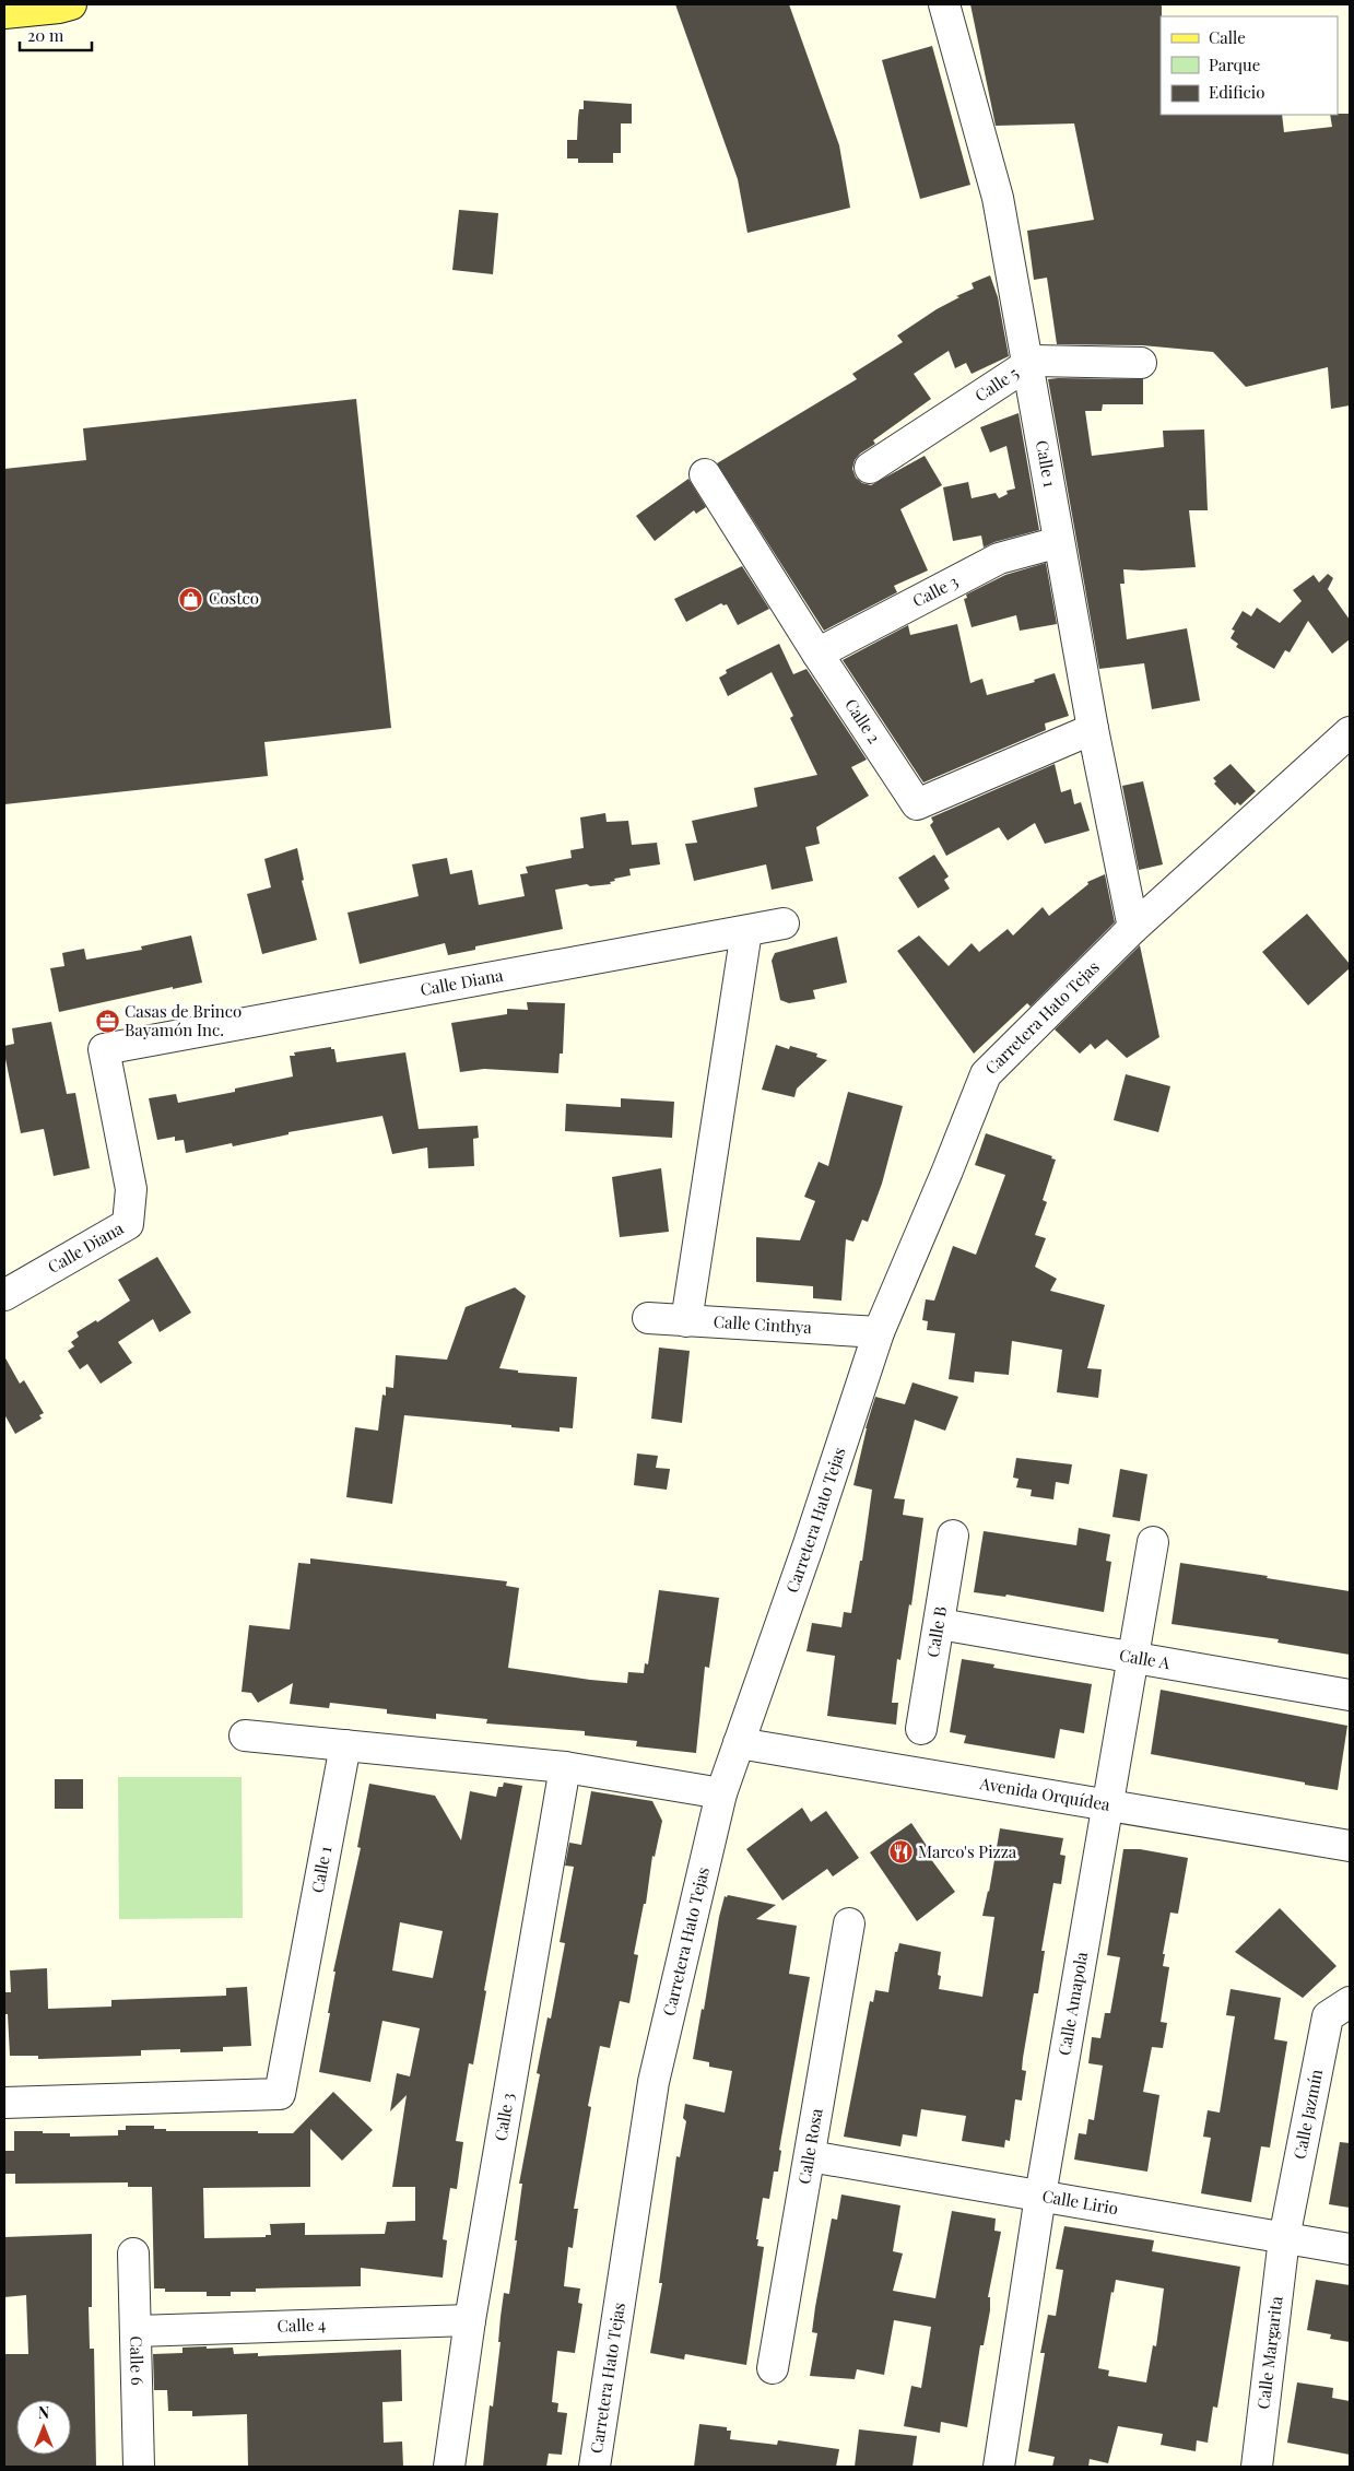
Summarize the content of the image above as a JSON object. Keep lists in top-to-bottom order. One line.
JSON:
{"streets":{"street":["Calle 5","Calle 1","Calle 3","Calle 2","Calle Diana","Carretera Hato Tejas","Calle Cinthya","Calle B","Calle A","Avenida Orquídea","Calle Amapola","Calle Jazmín","Calle Rosa","Calle Lirio","Calle 4","Calle Margarita","Calle 6"]},"crossings":[["Calle 5","Calle 1"],["Calle 1","Calle 3"],["Calle 1","Calle 2"],["Calle 1","Carretera Hato Tejas"],["Calle 3","Calle 2"],["Calle 3","Calle 4"],["Carretera Hato Tejas","Calle Cinthya"],["Carretera Hato Tejas","Avenida Orquídea"],["Calle B","Calle A"],["Calle A","Calle Amapola"],["Avenida Orquídea","Calle Amapola"],["Calle Amapola","Calle Lirio"],["Calle Jazmín","Calle Lirio"],["Calle Jazmín","Calle Margarita"],["Calle Rosa","Calle Lirio"],["Calle Lirio","Calle Margarita"],["Calle 4","Calle 6"]],"places":{"shop":["Costco"],"office":["Casas de Brinco Bayamón Inc."],"restaurant":["Marco's Pizza"]},"legend":["Calle","Parque","Edificio"],"scale_bar":"20 m","north":"top"}
